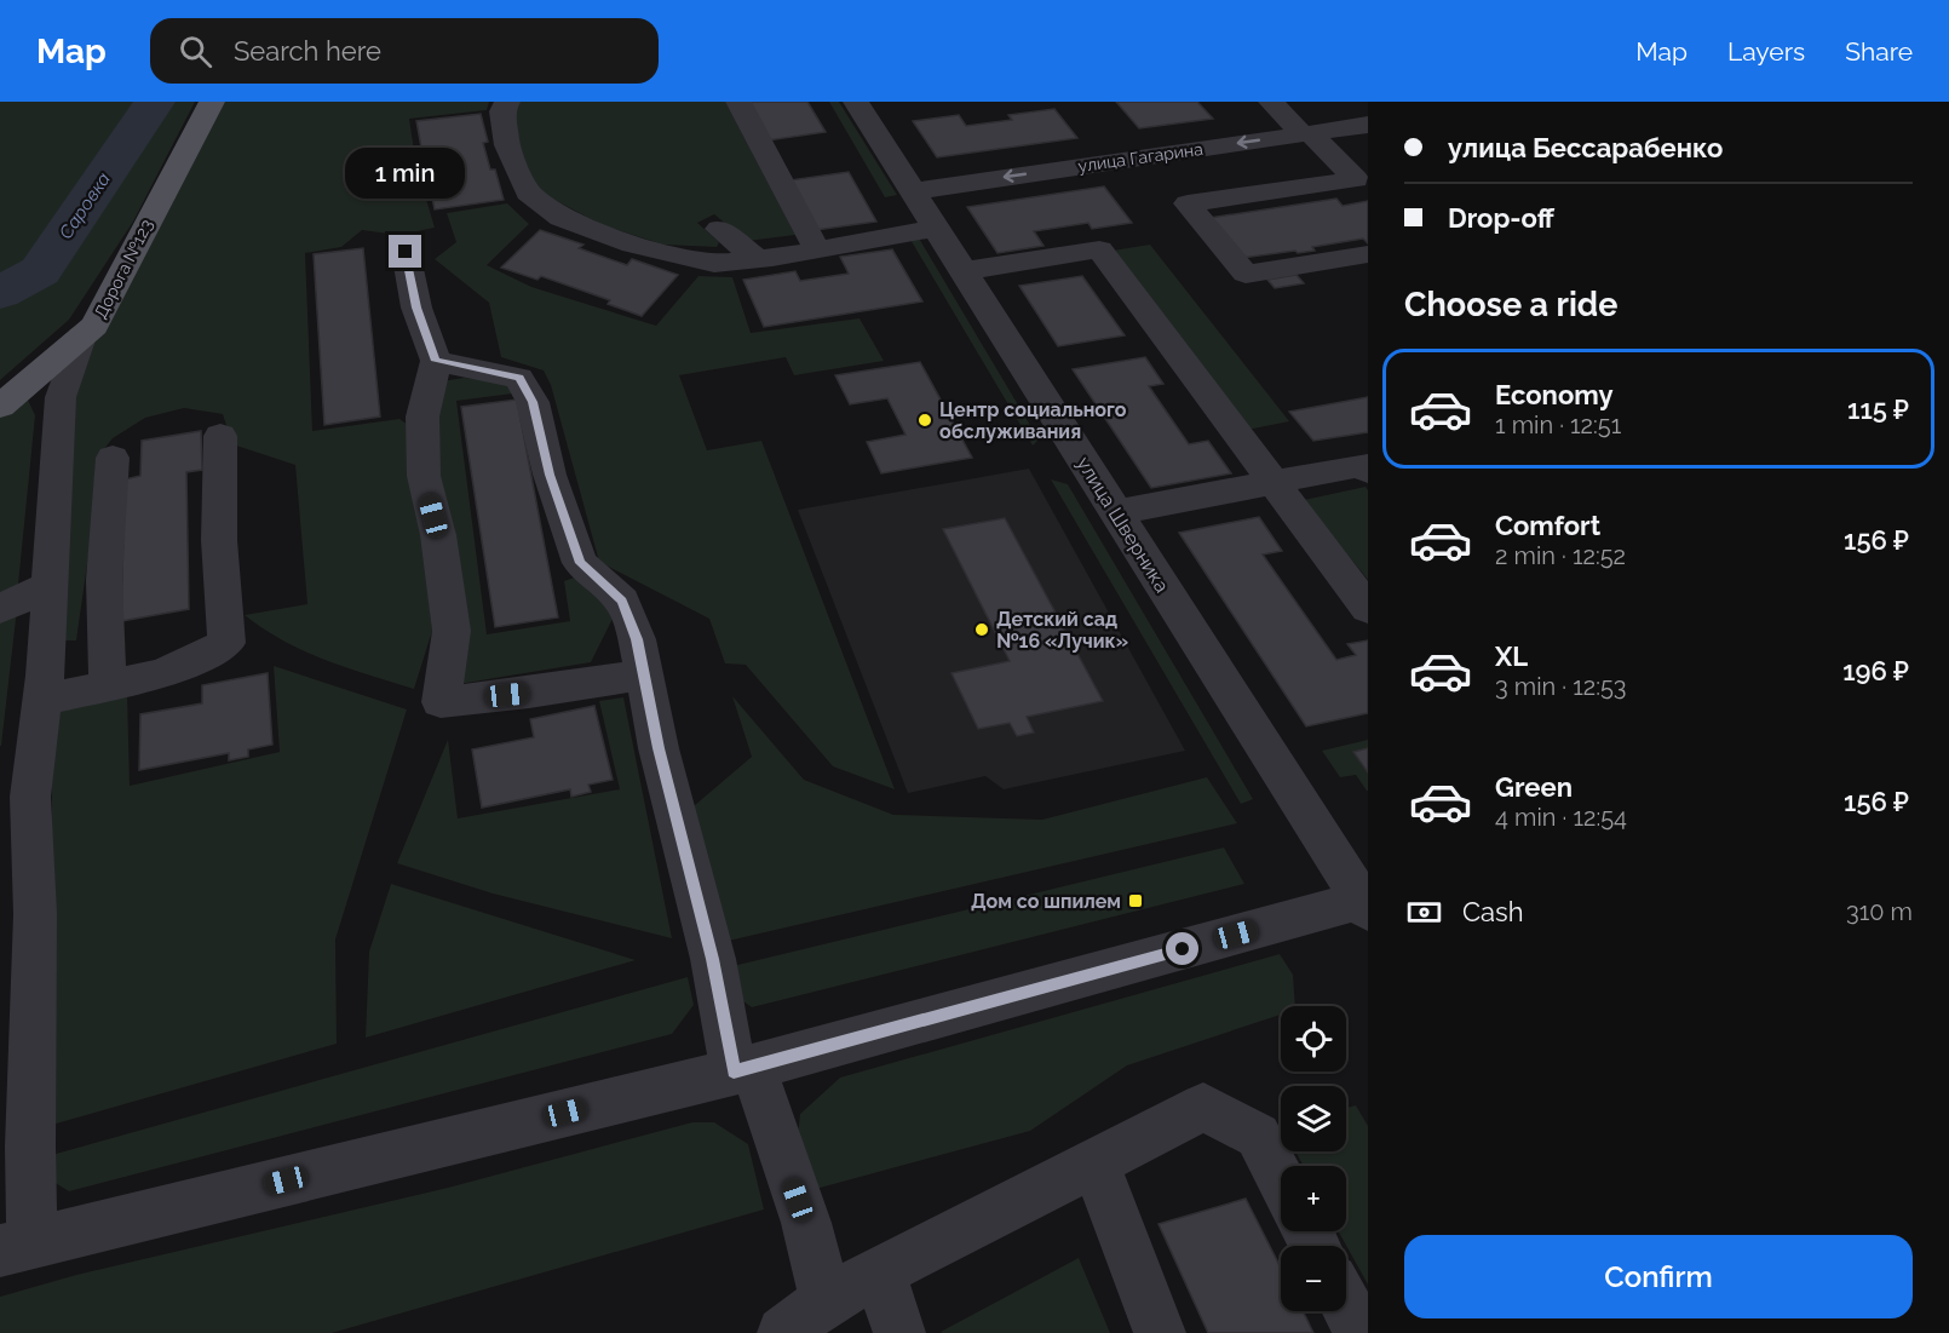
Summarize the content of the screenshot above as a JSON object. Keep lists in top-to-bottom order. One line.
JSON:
{"streets":{"main road":["Дорога №123"],"street":["улица Гагарина","улица Шверника"]},"crossings":[["улица Гагарина","улица Шверника"]],"water":["Саровка"],"places":{"other":["Центр социального обслуживания","Детский сад №16 «Лучик»"],"transit":["Дом со шпилем"]},"page":{"header":"Map","search":"Search here","nav":["Map","Layers","Share"],"banner":["улица Бессарабенко","Drop-off"],"bubble":"1 min","heading":"Choose a ride","list":[{"name":"Economy","note":"1 min · 12:51","value":"115 ₽"},{"name":"Comfort","note":"2 min · 12:52","value":"156 ₽"},{"name":"XL","note":"3 min · 12:53","value":"196 ₽"},{"name":"Green","note":"4 min · 12:54","value":"156 ₽"}],"pay":["Cash","310 m"],"map_buttons":["+","−"],"buttons":"Confirm"}}
